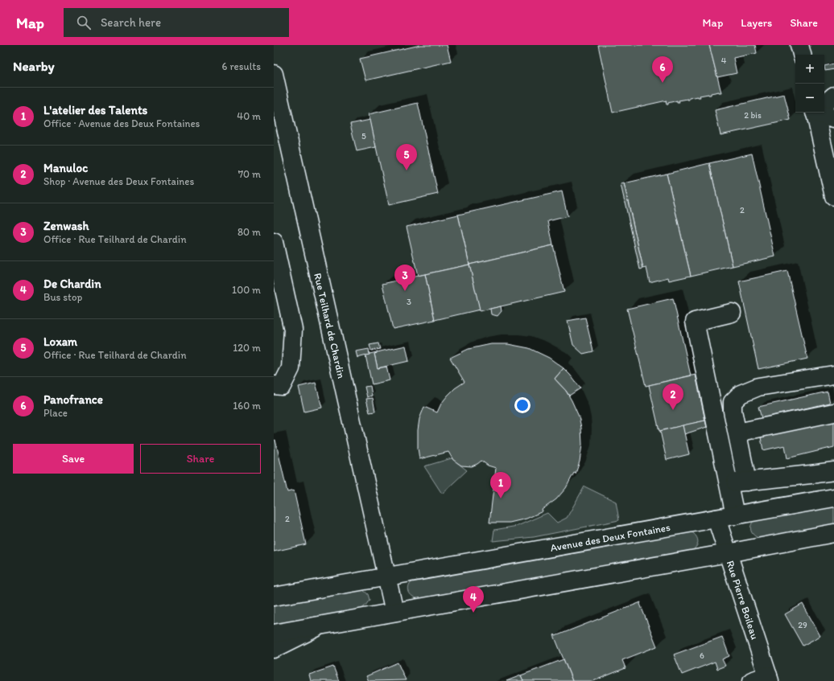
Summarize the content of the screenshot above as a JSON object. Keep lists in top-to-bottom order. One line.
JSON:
{"streets":{"main road":["Rue Teilhard de Chardin","Avenue des Deux Fontaines","Rue Pierre Boileau"]},"crossings":[["Rue Teilhard de Chardin","Avenue des Deux Fontaines"],["Avenue des Deux Fontaines","Rue Pierre Boileau"]],"house_numbers":["4","2 bis","5","2","3","2","29","6"],"page":{"header":"Map","search":"Search here","nav":["Map","Layers","Share"],"heading":["Nearby","6 results"],"map_buttons":["+","−"],"pins":["6","5","3","2","1","4"],"list":[{"mark":"1","name":"L'atelier des Talents","note":"Office · Avenue des Deux Fontaines","value":"40 m"},{"mark":"2","name":"Manuloc","note":"Shop · Avenue des Deux Fontaines","value":"70 m"},{"mark":"3","name":"Zenwash","note":"Office · Rue Teilhard de Chardin","value":"80 m"},{"mark":"4","name":"De Chardin","note":"Bus stop","value":"100 m"},{"mark":"5","name":"Loxam","note":"Office · Rue Teilhard de Chardin","value":"120 m"},{"mark":"6","name":"Panofrance","note":"Place","value":"160 m"}],"buttons":["Save","Share"]}}
